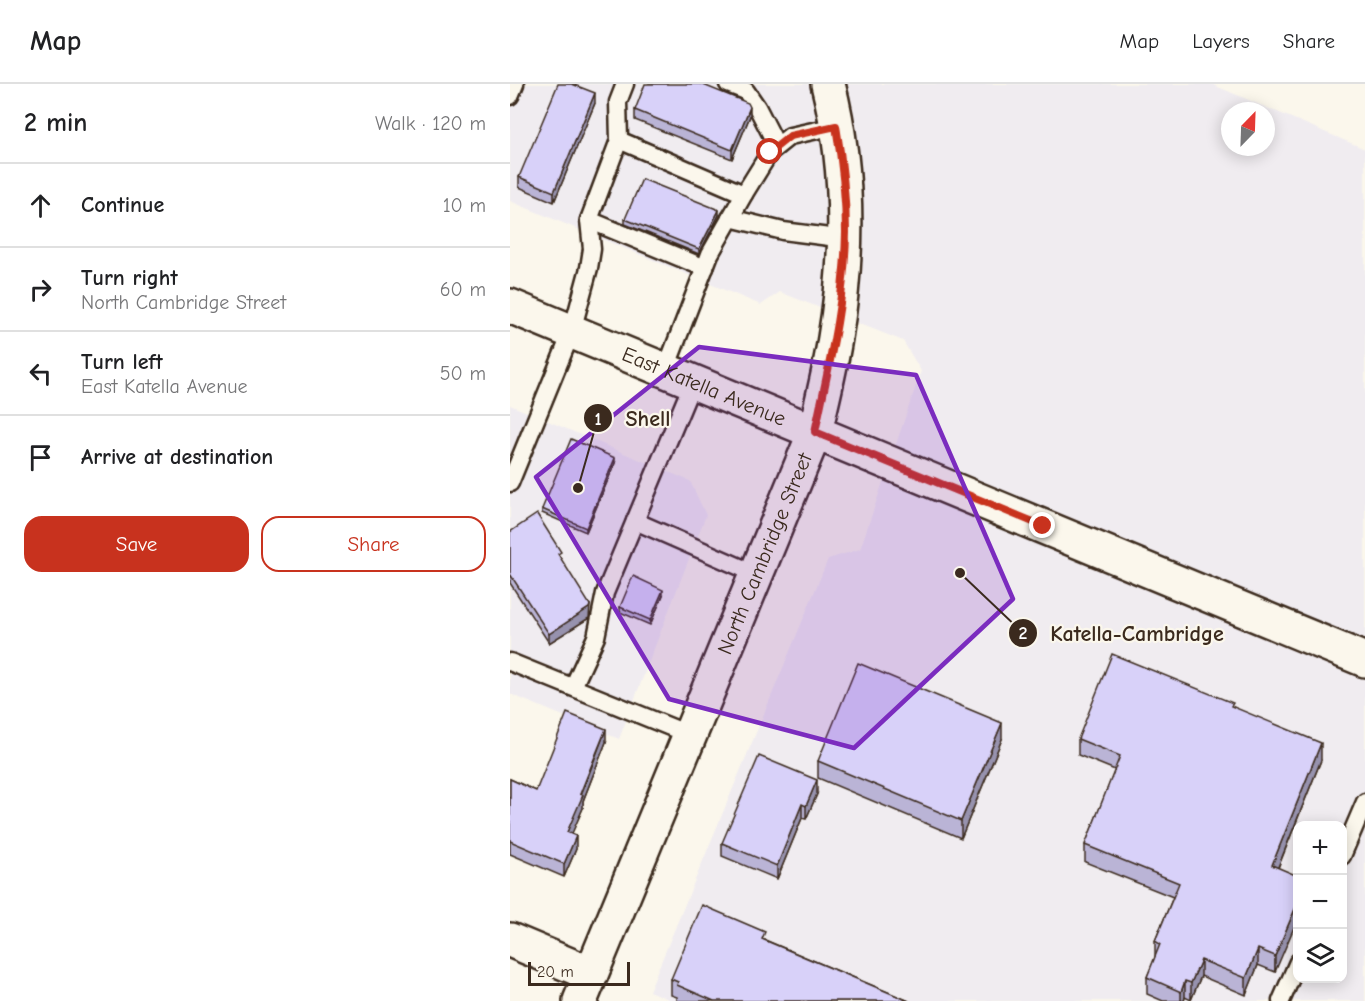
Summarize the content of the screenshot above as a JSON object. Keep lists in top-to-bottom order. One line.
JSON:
{"streets":{"street":["East Katella Avenue","North Cambridge Street"]},"crossings":[["East Katella Avenue","North Cambridge Street"]],"places":["Shell","Katella-Cambridge"],"scale_bar":"20 m","north":"top right","page":{"header":"Map","nav":["Map","Layers","Share"],"heading":["2 min","Walk · 120 m"],"list":[["Continue","10 m"],["Turn right","North Cambridge Street","60 m"],["Turn left","East Katella Avenue","50 m"],"Arrive at destination"],"buttons":["Save","Share"],"map_buttons":["+","−"],"scale":"20 m"}}
